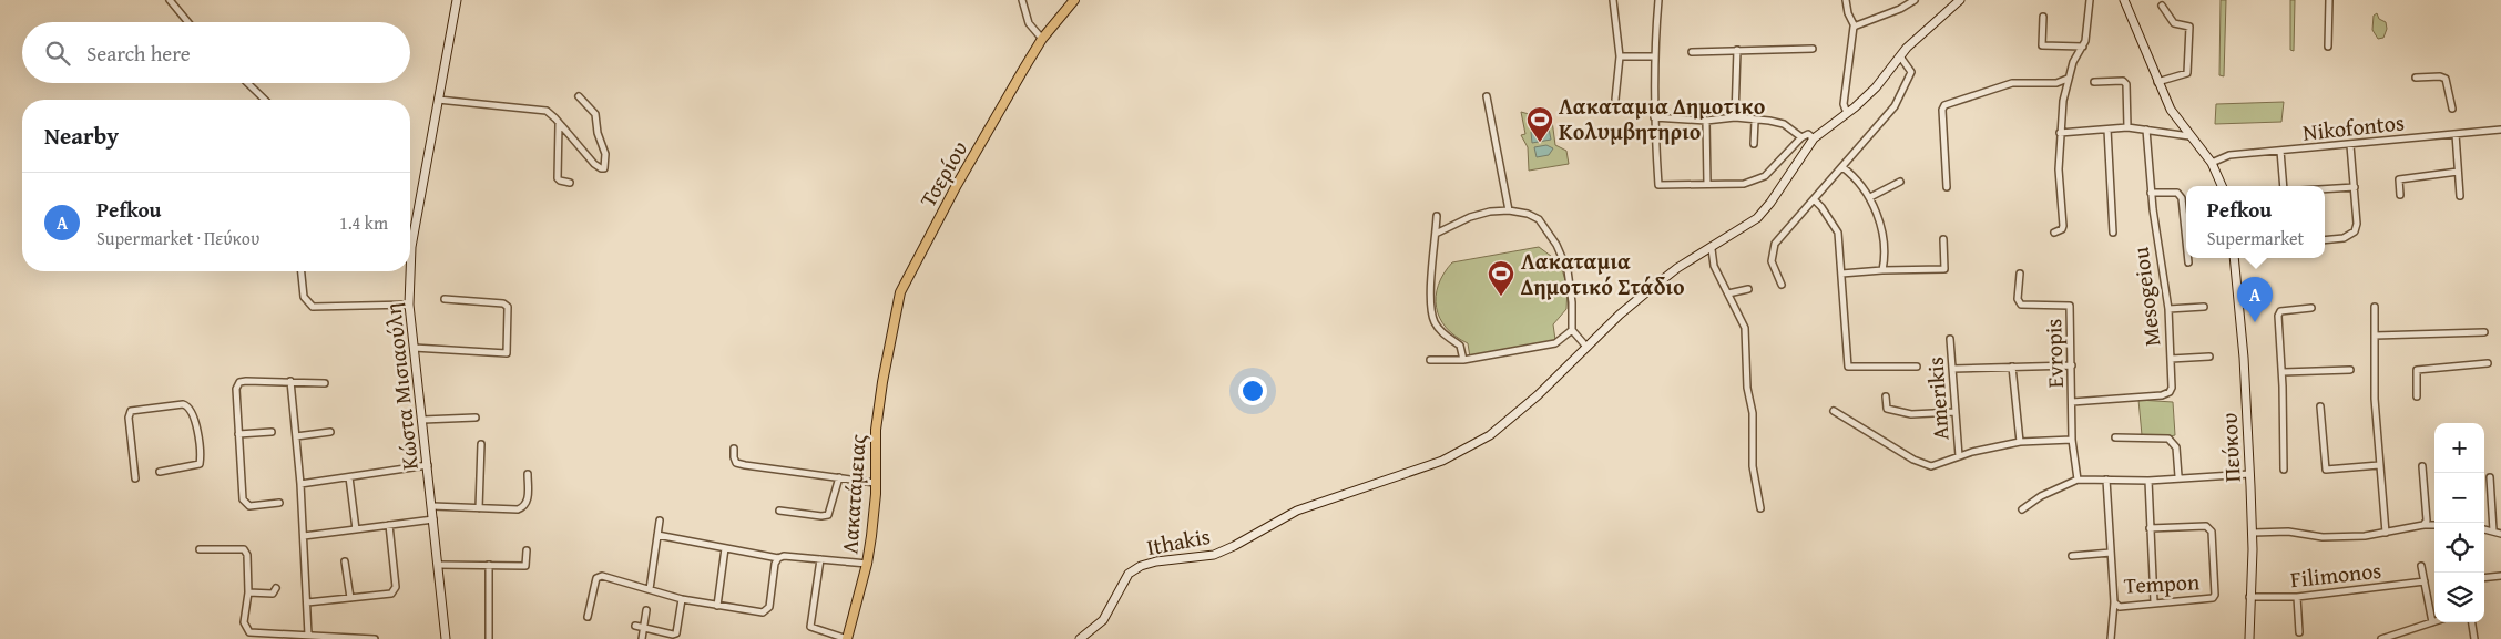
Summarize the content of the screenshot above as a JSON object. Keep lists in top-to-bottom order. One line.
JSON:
{"streets":{"main road":["Τσερίου","Κώστα Μισιαούλη","Πεύκου","Λακατάμειας","Ithakis"],"street":["Nikofontos","Mesogeiou","Evropis","Amerikis","Filimonos","Tempon"]},"crossings":[["Τσερίου","Λακατάμειας"],["Mesogeiou","Evropis"],["Πεύκου","Filimonos"]],"places":{"sports":["Λακαταμια Δημοτικο Κολυμβητηριο","Λακαταμια Δημοτικό Στάδιο"]},"page":{"search":"Search here","heading":"Nearby","list":[{"mark":"A","name":"Pefkou","note":"Supermarket · Πεύκου","value":"1.4 km"}],"popup":["Pefkou","Supermarket"],"pins":"A","map_buttons":["+","−"]}}
